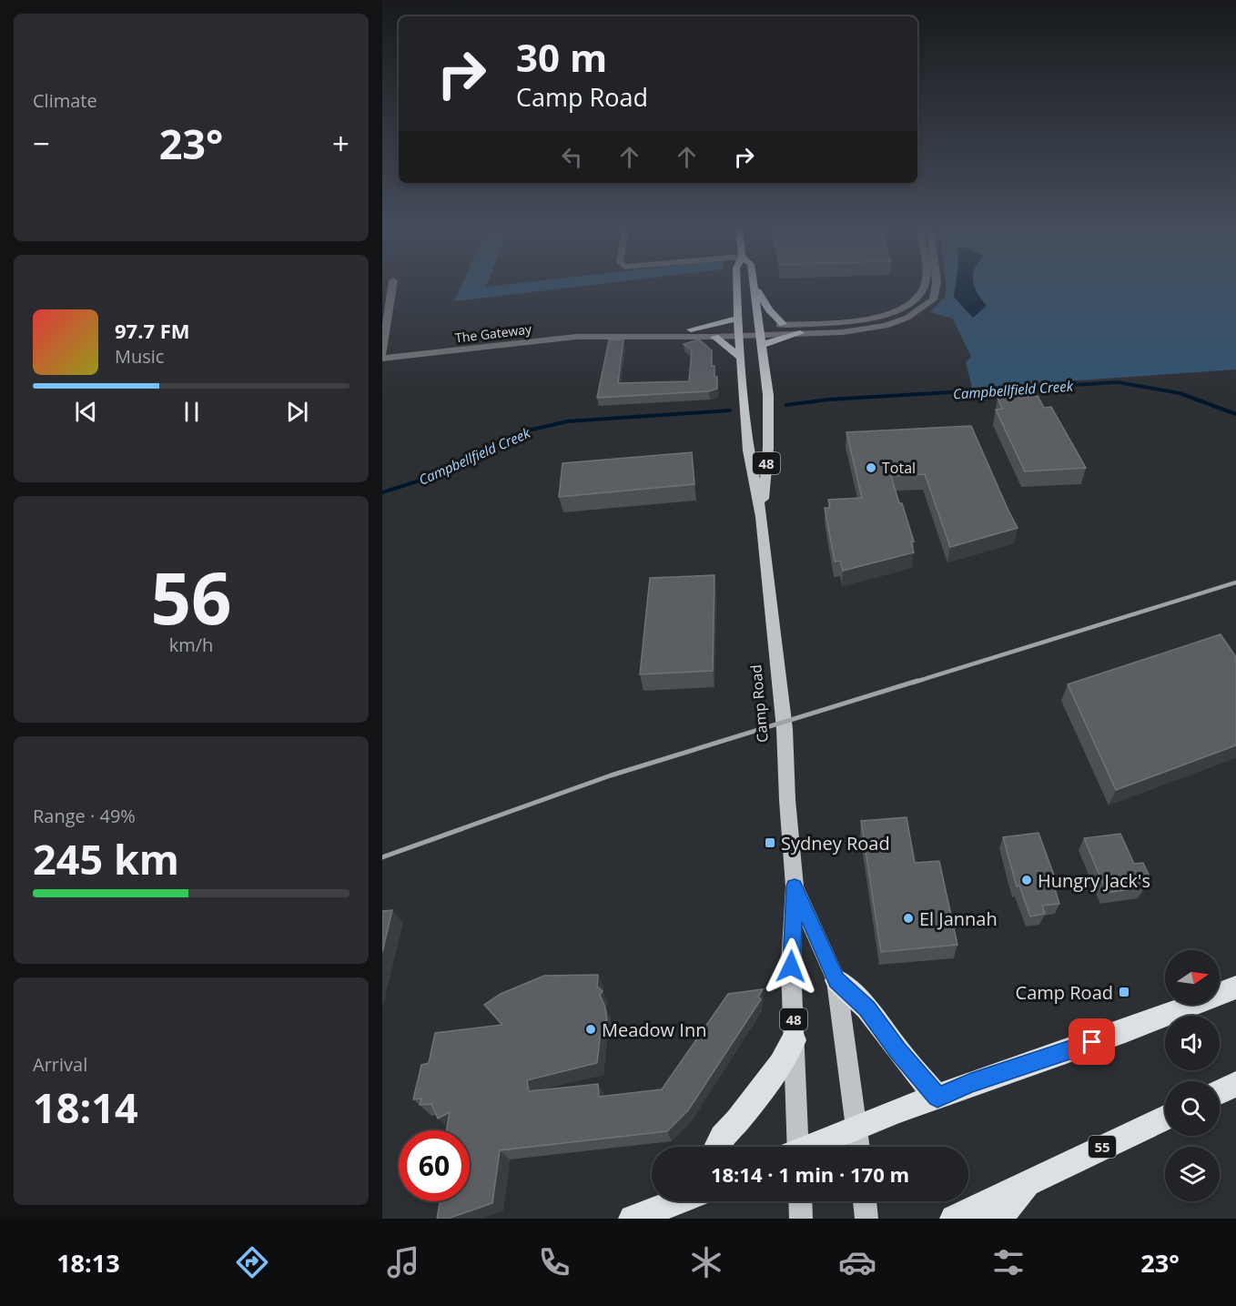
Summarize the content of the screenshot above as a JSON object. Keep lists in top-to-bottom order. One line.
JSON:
{"streets":{"highway":["55"],"main road":["48","Camp Road"],"street":["The Gateway"]},"crossings":[["The Gateway","Camp Road"]],"water":["Campbellfield Creek"],"places":{"other":["Total","Hungry Jack's","El Jannah","Meadow Inn"],"transit":["Sydney Road","Camp Road"]},"north":"right","page":{"tile":["Climate",["56","km/h"],["Range · 49%","245 km"],["Arrival","18:14"]],"turn":["30 m","Camp Road"],"heat":["−","23°","+"],"song":["97.7 FM","Music"],"limit":"60","trip":"18:14 · 1 min · 170 m","tabs":["18:13","23°"]}}
